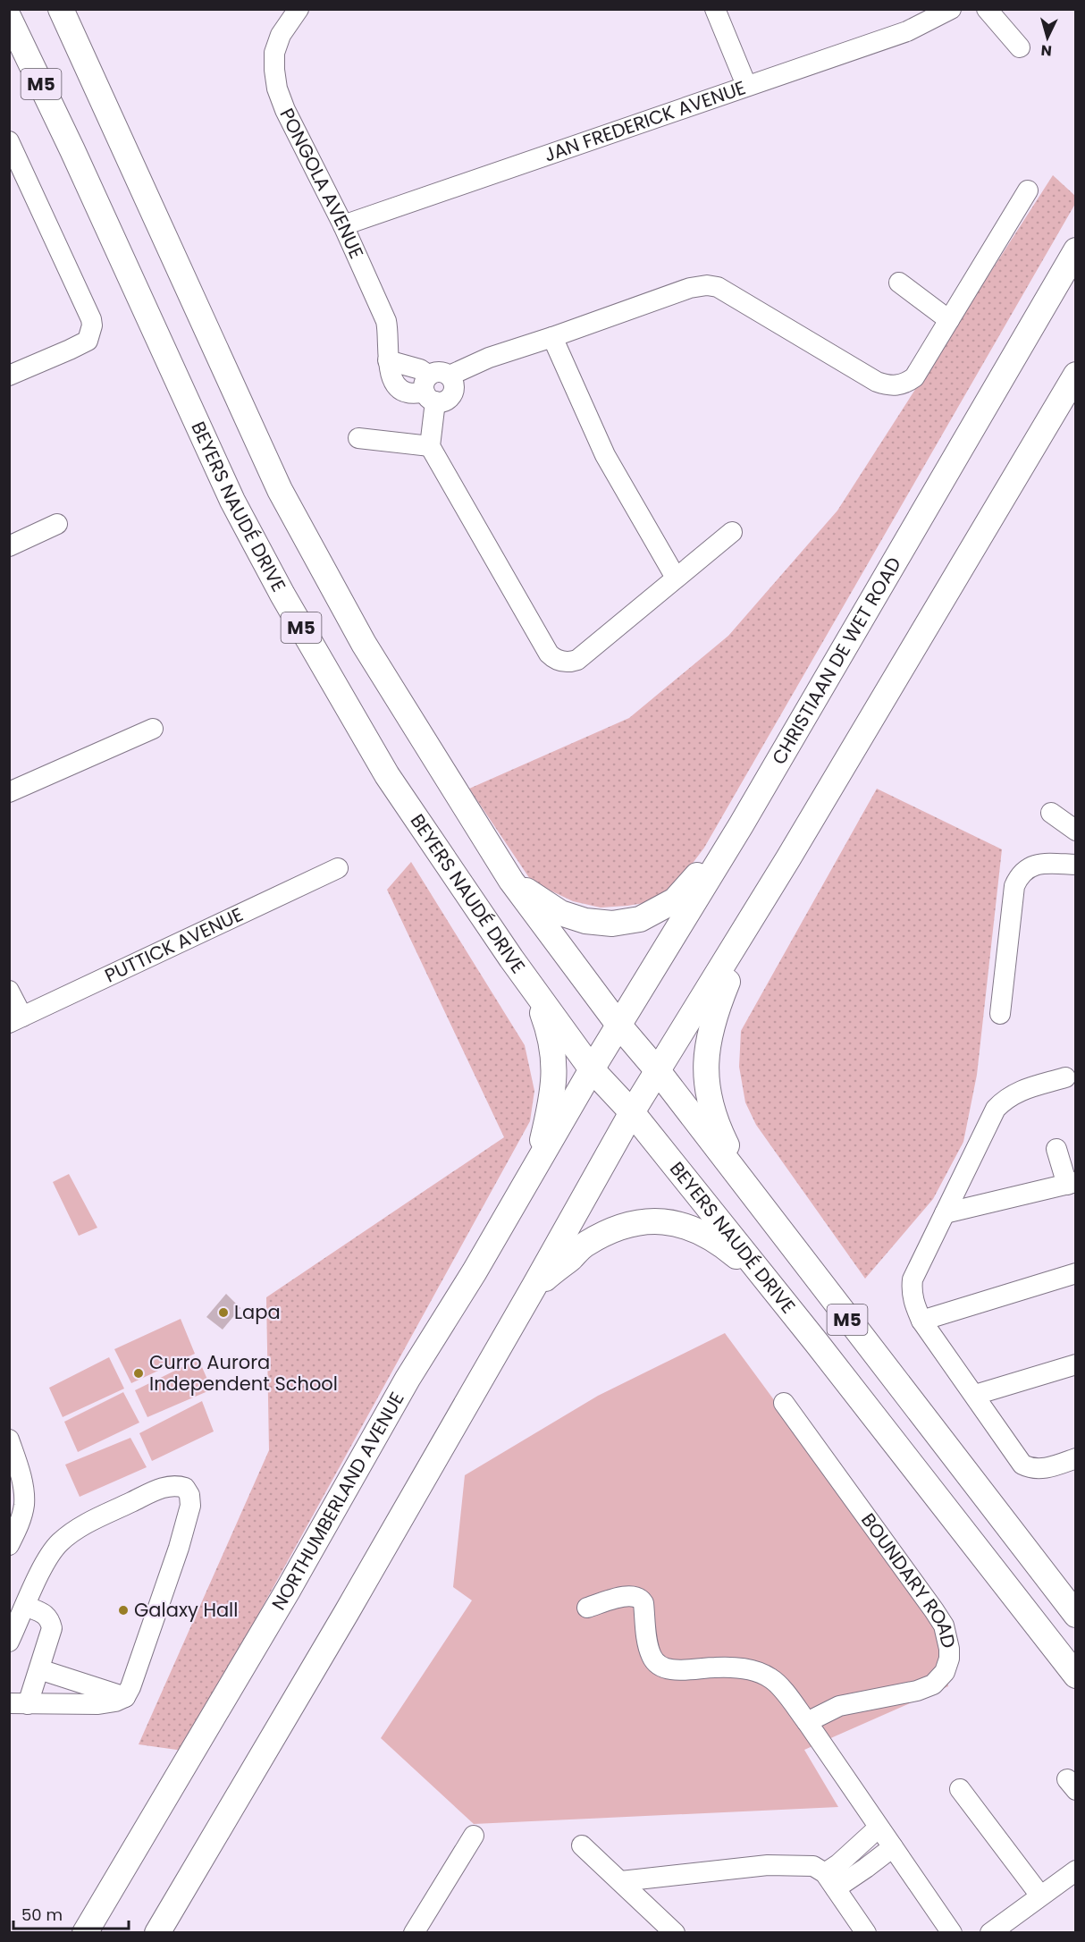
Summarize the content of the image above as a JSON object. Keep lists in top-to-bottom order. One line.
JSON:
{"streets":{"main road":["M5","BEYERS NAUDÉ DRIVE","CHRISTIAAN DE WET ROAD","NORTHUMBERLAND AVENUE"],"street":["JAN FREDERICK AVENUE","PONGOLA AVENUE","PUTTICK AVENUE","BOUNDARY ROAD"]},"crossings":[["M5","CHRISTIAAN DE WET ROAD"],["JAN FREDERICK AVENUE","PONGOLA AVENUE"],["BEYERS NAUDÉ DRIVE","CHRISTIAAN DE WET ROAD"],["BEYERS NAUDÉ DRIVE","NORTHUMBERLAND AVENUE"],["CHRISTIAAN DE WET ROAD","NORTHUMBERLAND AVENUE"]],"places":["Lapa","Curro Aurora Independent School","Galaxy Hall"],"scale_bar":"50 m","north":"bottom"}
